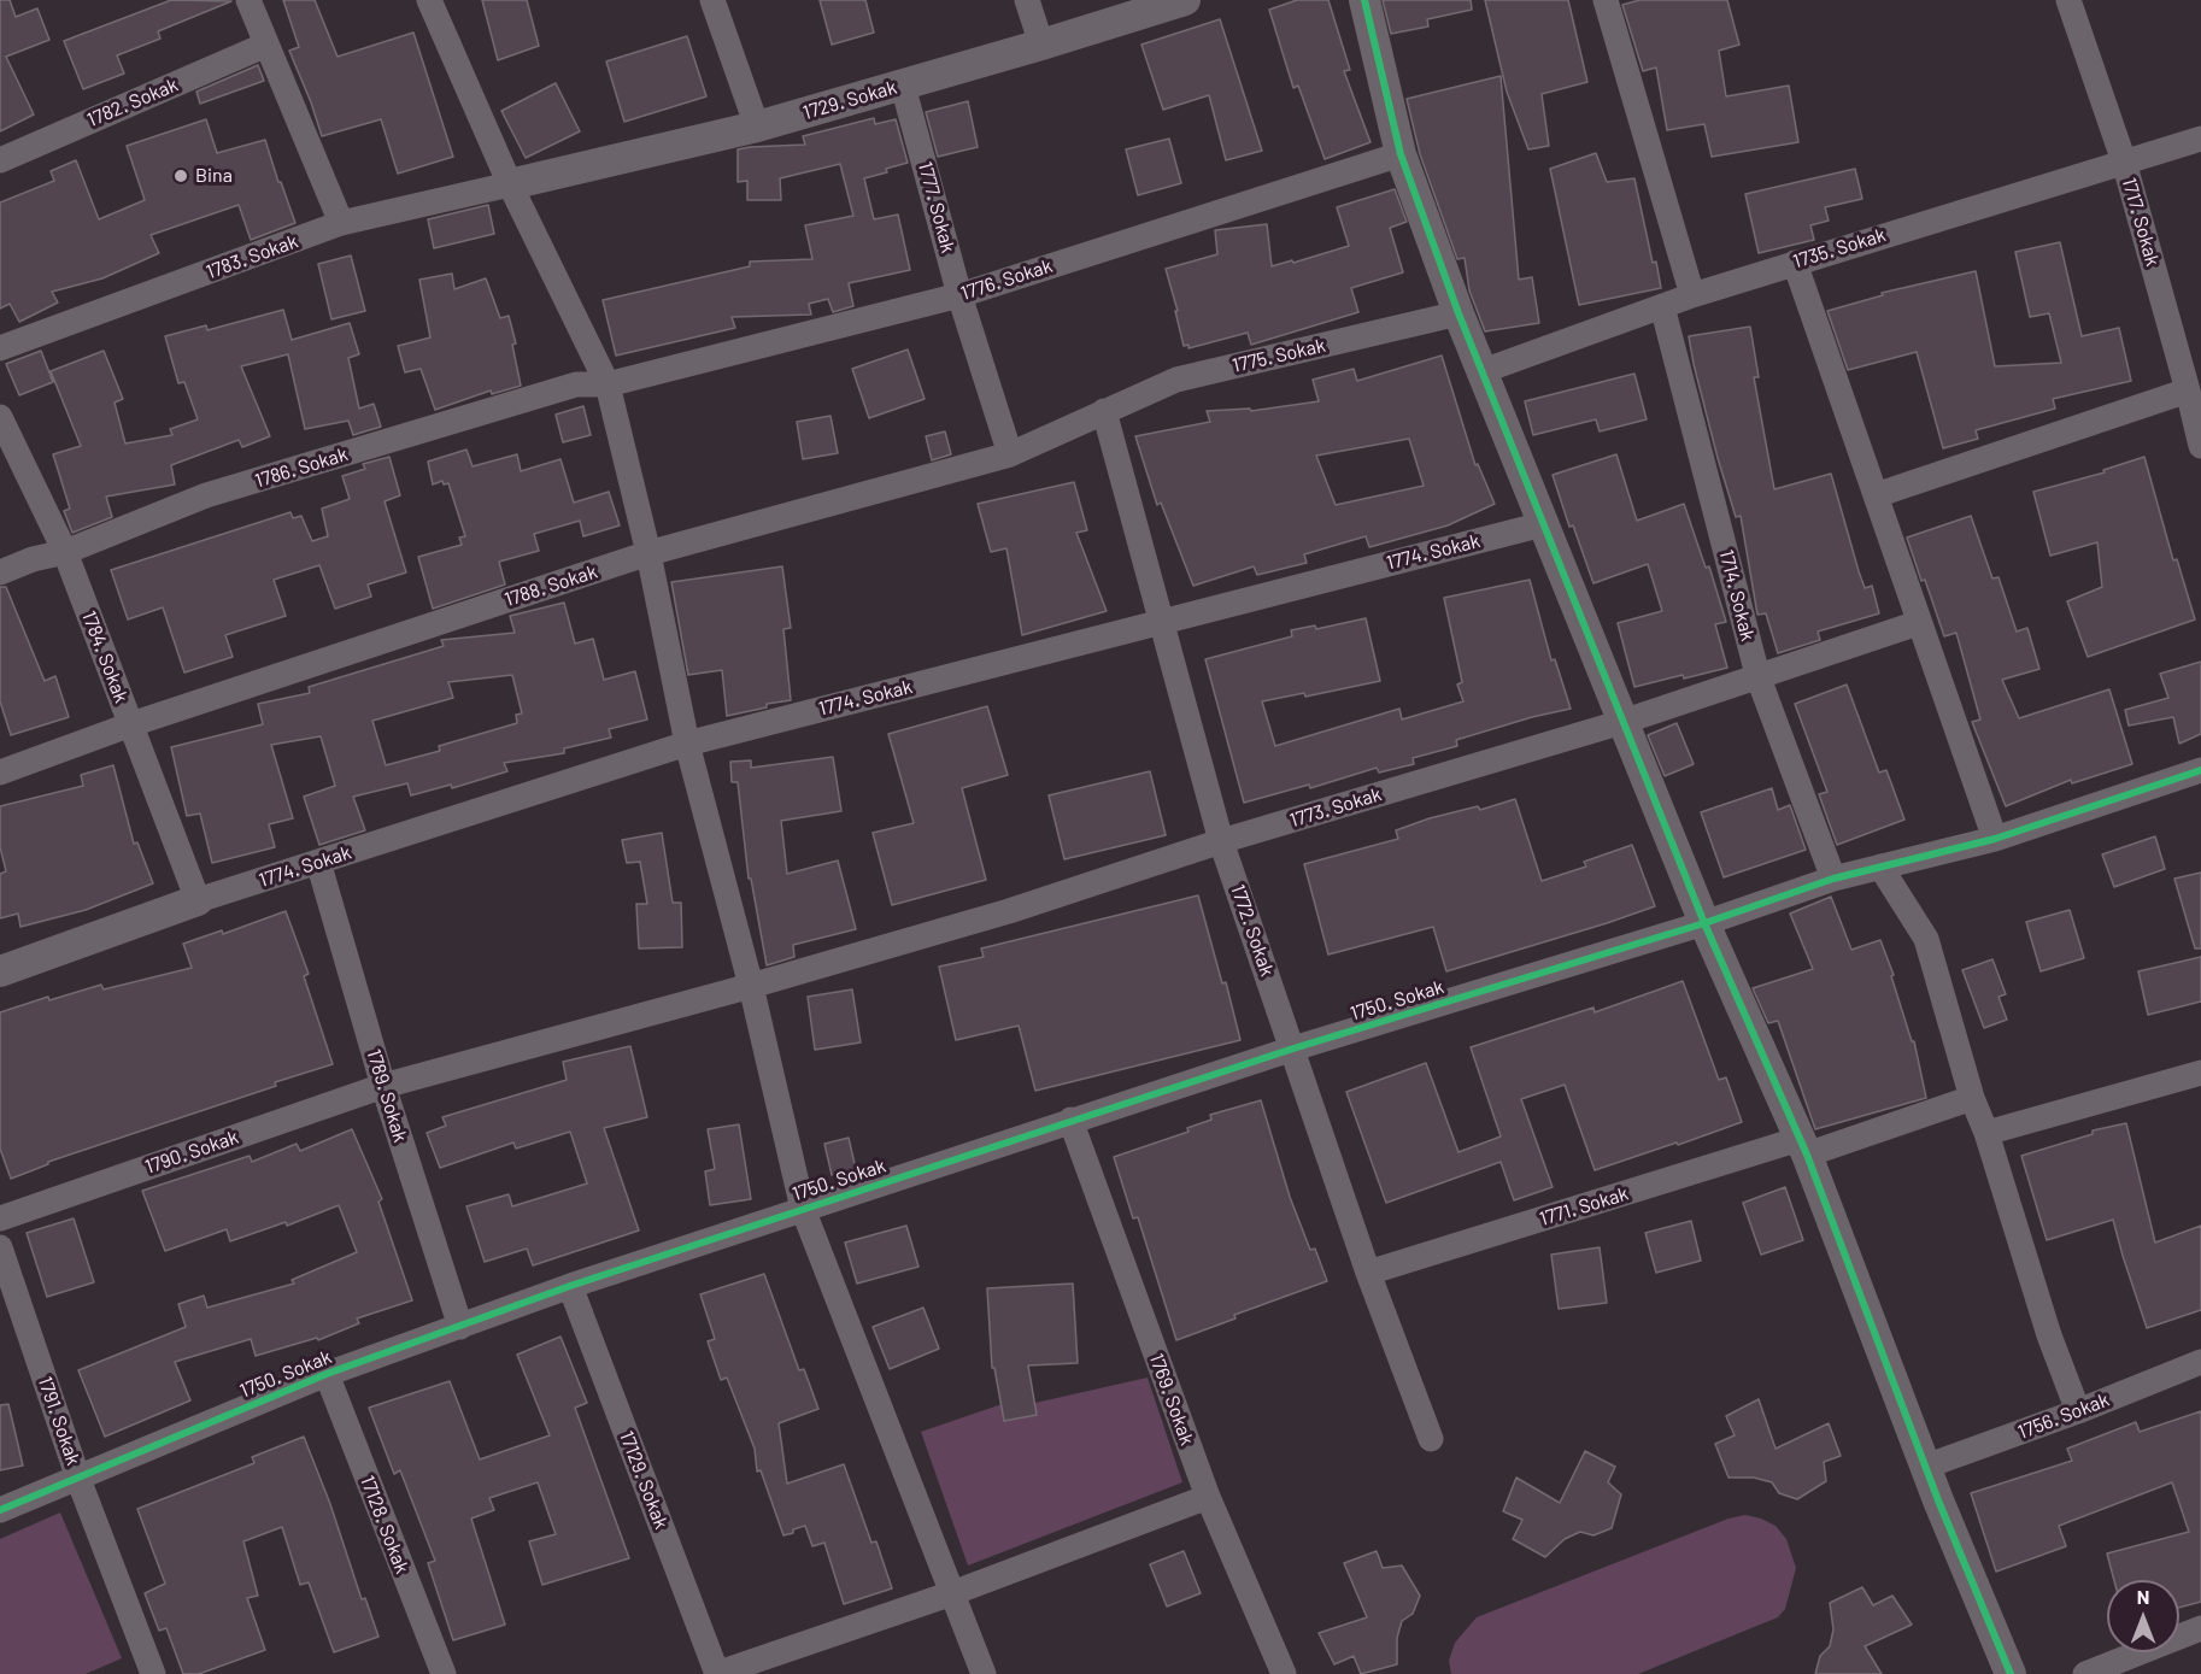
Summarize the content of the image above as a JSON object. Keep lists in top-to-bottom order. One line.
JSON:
{"streets":{"street":["1729. Sokak","1782. Sokak","1777. Sokak","1717. Sokak","1735. Sokak","1783. Sokak","1776. Sokak","1775. Sokak","1786. Sokak","1774. Sokak","1788. Sokak","1714. Sokak","1784. Sokak","1773. Sokak","1772. Sokak","1750. Sokak","1789. Sokak","1790. Sokak","1771. Sokak","1769. Sokak","1756. Sokak","1791. Sokak","17129. Sokak","17128. Sokak"]},"crossings":[["1729. Sokak","1777. Sokak"],["1729. Sokak","1783. Sokak"],["1777. Sokak","1776. Sokak"],["1777. Sokak","1788. Sokak"],["1717. Sokak","1735. Sokak"],["1735. Sokak","1714. Sokak"],["1776. Sokak","1786. Sokak"],["1775. Sokak","1788. Sokak"],["1775. Sokak","1772. Sokak"],["1786. Sokak","1784. Sokak"],["1774. Sokak","1784. Sokak"],["1774. Sokak","1772. Sokak"],["1774. Sokak","1789. Sokak"],["1788. Sokak","1784. Sokak"],["1788. Sokak","1772. Sokak"],["1714. Sokak","1773. Sokak"],["1714. Sokak","1750. Sokak"],["1773. Sokak","1772. Sokak"],["1773. Sokak","1790. Sokak"],["1772. Sokak","1750. Sokak"],["1772. Sokak","1771. Sokak"],["1750. Sokak","1789. Sokak"],["1750. Sokak","1769. Sokak"],["1750. Sokak","1791. Sokak"],["1750. Sokak","17129. Sokak"],["1750. Sokak","17128. Sokak"],["1789. Sokak","1790. Sokak"]],"places":["Bina"],"north":"top"}
